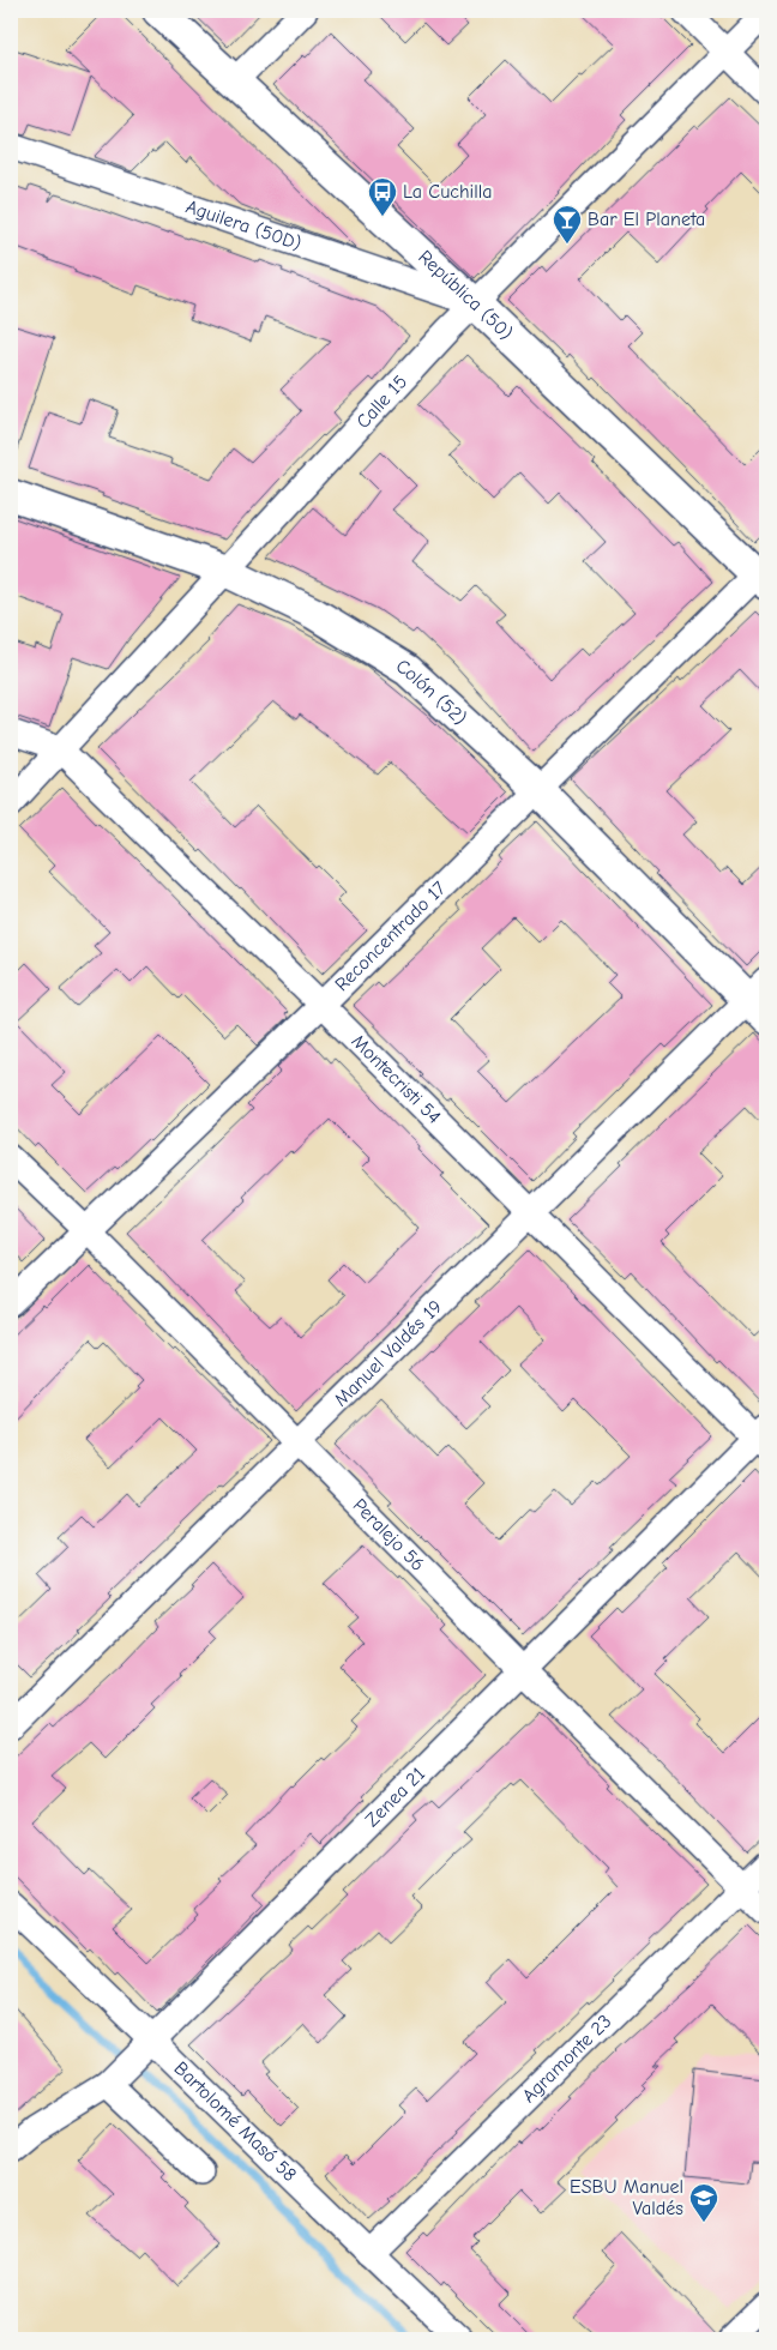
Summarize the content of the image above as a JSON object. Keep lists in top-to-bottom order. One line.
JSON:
{"streets":{"main road":["República (50)","Colón (52)"],"street":["Aguilera (50D)","Calle 15","Reconcentrado 17","Montecristi 54","Manuel Valdés 19","Peralejo 56","Zenea 21","Agramonte 23","Bartolomé Masó 58"]},"crossings":[["Aguilera (50D)","República (50)"],["Aguilera (50D)","Calle 15"],["República (50)","Calle 15"],["República (50)","Reconcentrado 17"],["Calle 15","Colón (52)"],["Calle 15","Montecristi 54"],["Colón (52)","Reconcentrado 17"],["Colón (52)","Manuel Valdés 19"],["Reconcentrado 17","Montecristi 54"],["Reconcentrado 17","Peralejo 56"],["Montecristi 54","Manuel Valdés 19"],["Montecristi 54","Zenea 21"],["Manuel Valdés 19","Peralejo 56"],["Peralejo 56","Zenea 21"],["Peralejo 56","Agramonte 23"],["Zenea 21","Bartolomé Masó 58"],["Agramonte 23","Bartolomé Masó 58"]],"places":{"bus stop":["La Cuchilla"],"bar":["Bar El Planeta"],"school or university":["ESBU Manuel Valdés"]}}
